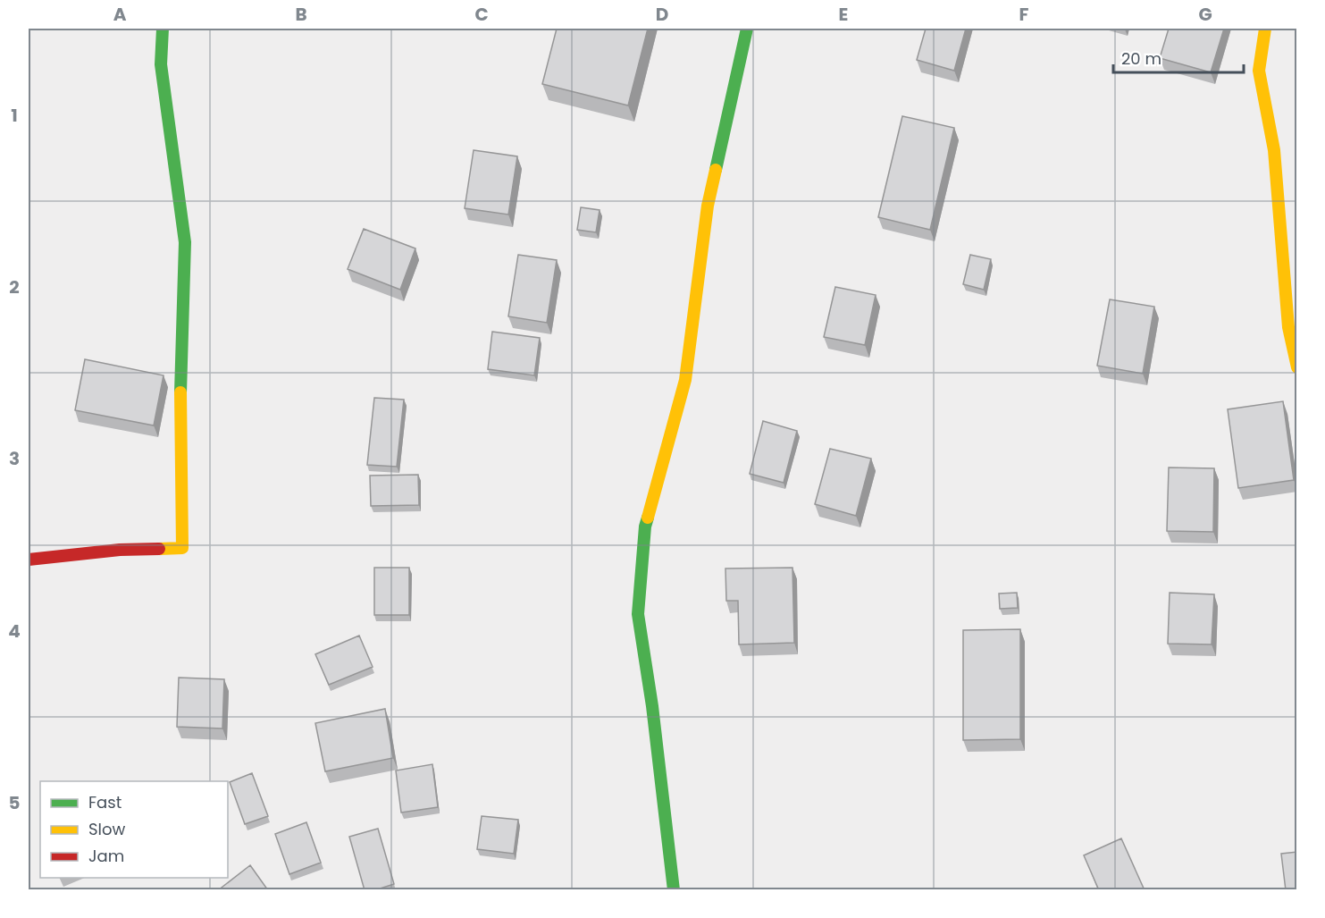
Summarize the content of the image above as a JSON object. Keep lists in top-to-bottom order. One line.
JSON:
{"legend":["Fast","Slow","Jam"],"scale_bar":"20 m","grid":{"columns":["A","B","C","D","E","F","G"],"rows":["1","2","3","4","5"]}}
